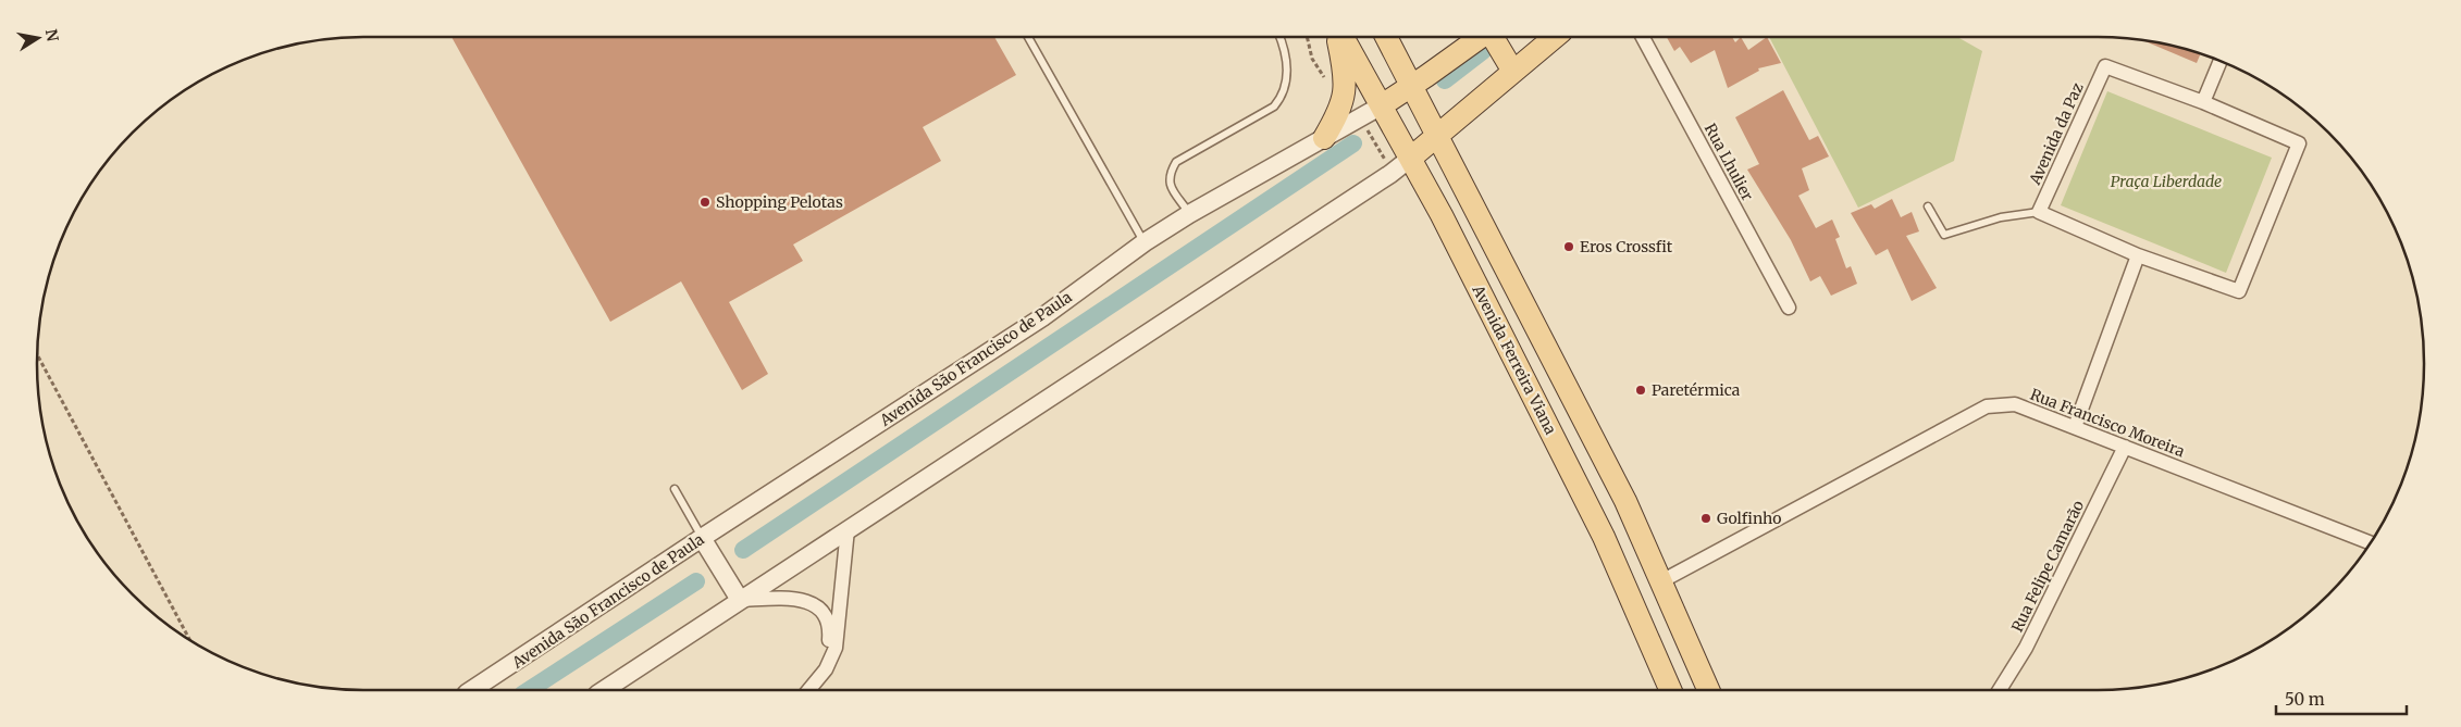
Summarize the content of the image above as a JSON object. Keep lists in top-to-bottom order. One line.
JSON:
{"streets":{"main road":["Avenida São Francisco de Paula","Avenida Ferreira Viana"],"street":["Avenida da Paz","Rua Lhulier","Rua Francisco Moreira","Rua Felipe Camarão"]},"crossings":[["Avenida São Francisco de Paula","Avenida Ferreira Viana"],["Rua Francisco Moreira","Rua Felipe Camarão"]],"parks":["Praça Liberdade"],"places":["Shopping Pelotas","Eros Crossfit","Paretérmica","Golfinho"],"scale_bar":"50 m","north":"right"}
